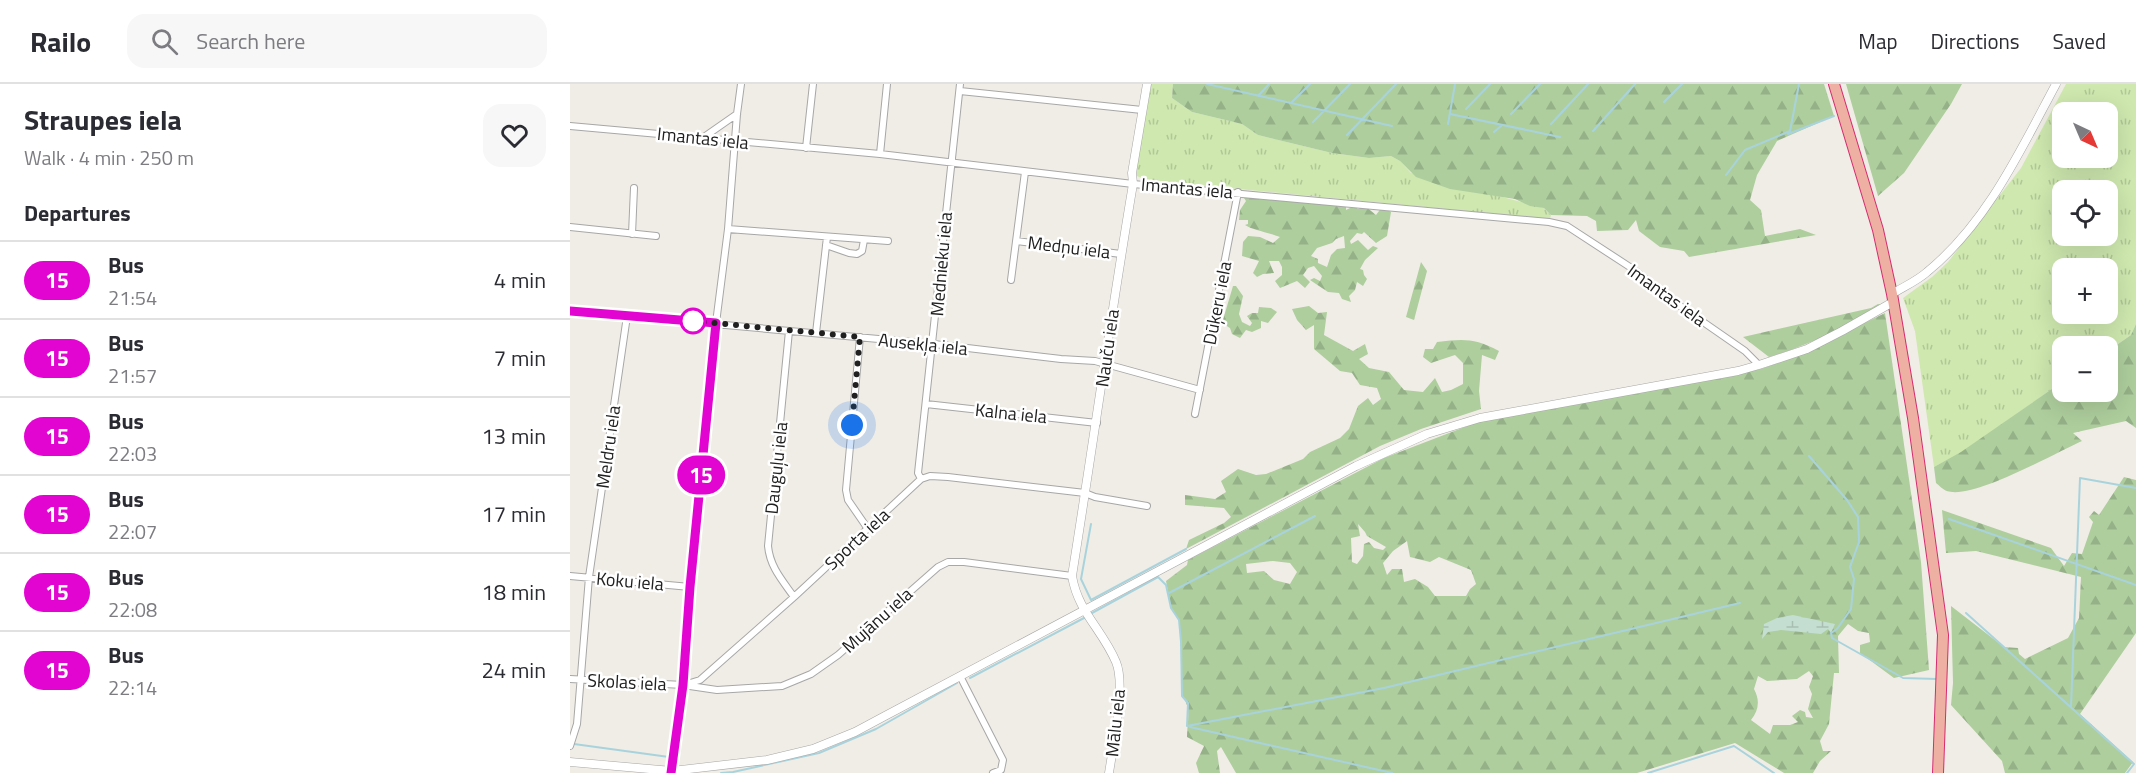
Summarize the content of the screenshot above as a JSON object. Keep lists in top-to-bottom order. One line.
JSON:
{"streets":{"street":["Imantas iela","Medņu iela","Mednieku iela","Dūķeru iela","Ausekļa iela","Nauču iela","Kalna iela","Meldru iela","Dauguļu iela","Sporta iela","Koku iela","Mujānu iela","Skolas iela","Mālu iela"]},"crossings":[["Imantas iela","Mednieku iela"],["Imantas iela","Dūķeru iela"],["Imantas iela","Nauču iela"],["Medņu iela","Nauču iela"],["Mednieku iela","Ausekļa iela"],["Mednieku iela","Kalna iela"],["Mednieku iela","Sporta iela"],["Dūķeru iela","Ausekļa iela"],["Ausekļa iela","Nauču iela"],["Ausekļa iela","Meldru iela"],["Ausekļa iela","Dauguļu iela"],["Nauču iela","Kalna iela"],["Nauču iela","Mujānu iela"],["Nauču iela","Mālu iela"],["Meldru iela","Koku iela"],["Meldru iela","Skolas iela"],["Dauguļu iela","Sporta iela"],["Sporta iela","Mujānu iela"],["Sporta iela","Skolas iela"],["Mujānu iela","Skolas iela"]],"lines":["bus line 15"],"north":"bottom right","page":{"header":"Railo","search":"Search here","nav":["Map","Directions","Saved"],"heading":[["Straupes iela","Walk · 4 min · 250 m"],"Departures"],"on_map":"15","map_buttons":["+","−"],"list":[{"mark":"15","name":"Bus","note":"21:54","value":"4 min"},{"mark":"15","name":"Bus","note":"21:57","value":"7 min"},{"mark":"15","name":"Bus","note":"22:03","value":"13 min"},{"mark":"15","name":"Bus","note":"22:07","value":"17 min"},{"mark":"15","name":"Bus","note":"22:08","value":"18 min"},{"mark":"15","name":"Bus","note":"22:14","value":"24 min"}]}}
